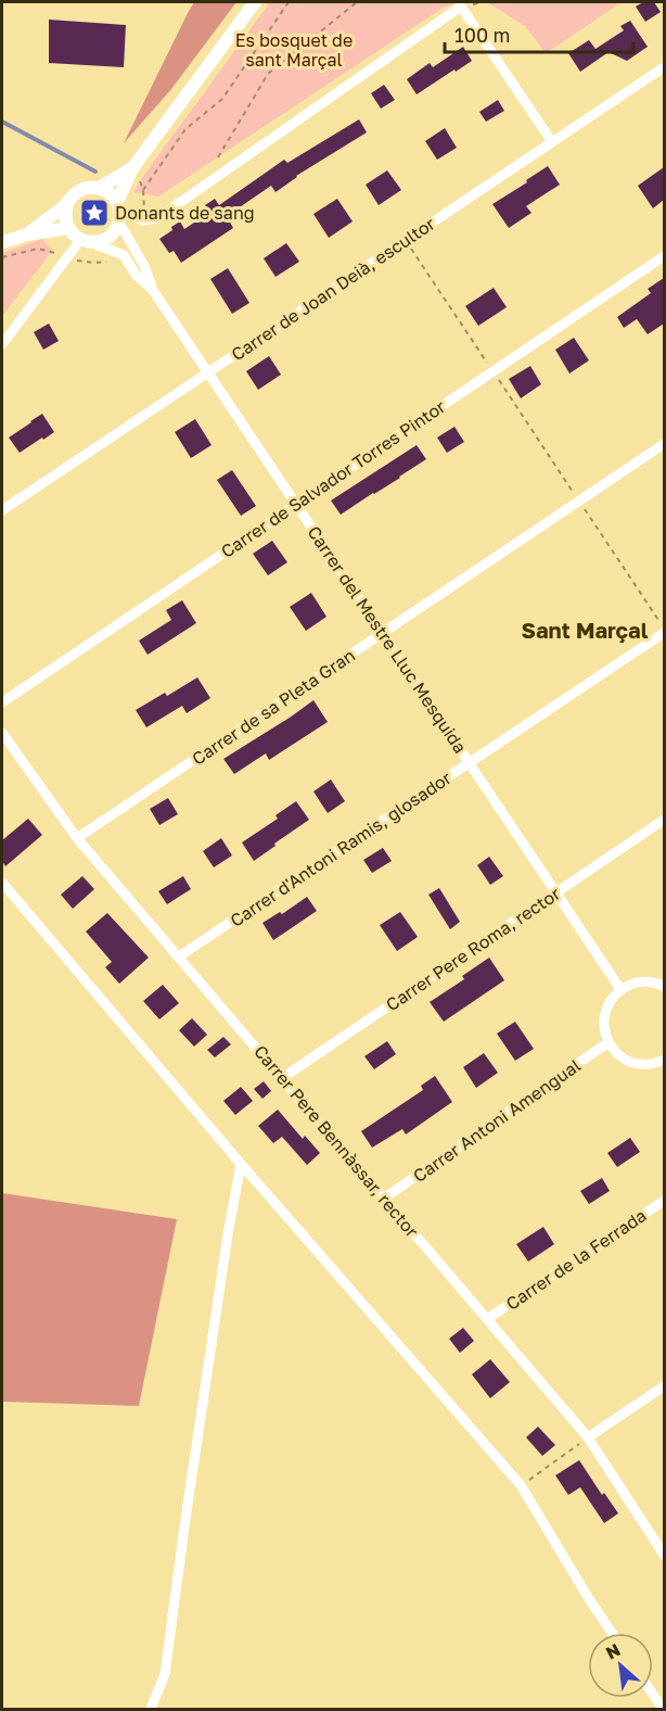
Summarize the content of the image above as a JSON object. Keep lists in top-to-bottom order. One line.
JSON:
{"streets":{"street":["Carrer de Joan Deià, escultor","Carrer de Salvador Torres Pintor","Carrer del Mestre Lluc Mesquida","Carrer de sa Pleta Gran","Carrer d'Antoni Ramis, glosador","Carrer Pere Roma, rector","Carrer Antoni Amengual","Carrer Pere Bennàssar, rector","Carrer de la Ferrada"]},"crossings":[["Carrer de Joan Deià, escultor","Carrer del Mestre Lluc Mesquida"],["Carrer de Salvador Torres Pintor","Carrer del Mestre Lluc Mesquida"],["Carrer del Mestre Lluc Mesquida","Carrer de sa Pleta Gran"],["Carrer del Mestre Lluc Mesquida","Carrer d'Antoni Ramis, glosador"],["Carrer del Mestre Lluc Mesquida","Carrer Pere Roma, rector"],["Carrer de sa Pleta Gran","Carrer Pere Bennàssar, rector"],["Carrer d'Antoni Ramis, glosador","Carrer Pere Bennàssar, rector"],["Carrer Pere Roma, rector","Carrer Pere Bennàssar, rector"],["Carrer Antoni Amengual","Carrer Pere Bennàssar, rector"],["Carrer Pere Bennàssar, rector","Carrer de la Ferrada"]],"districts":["Sant Marçal"],"parks":["Es bosquet de sant Marçal"],"places":{"place":["Donants de sang"]},"scale_bar":"100 m","north":"top left"}
